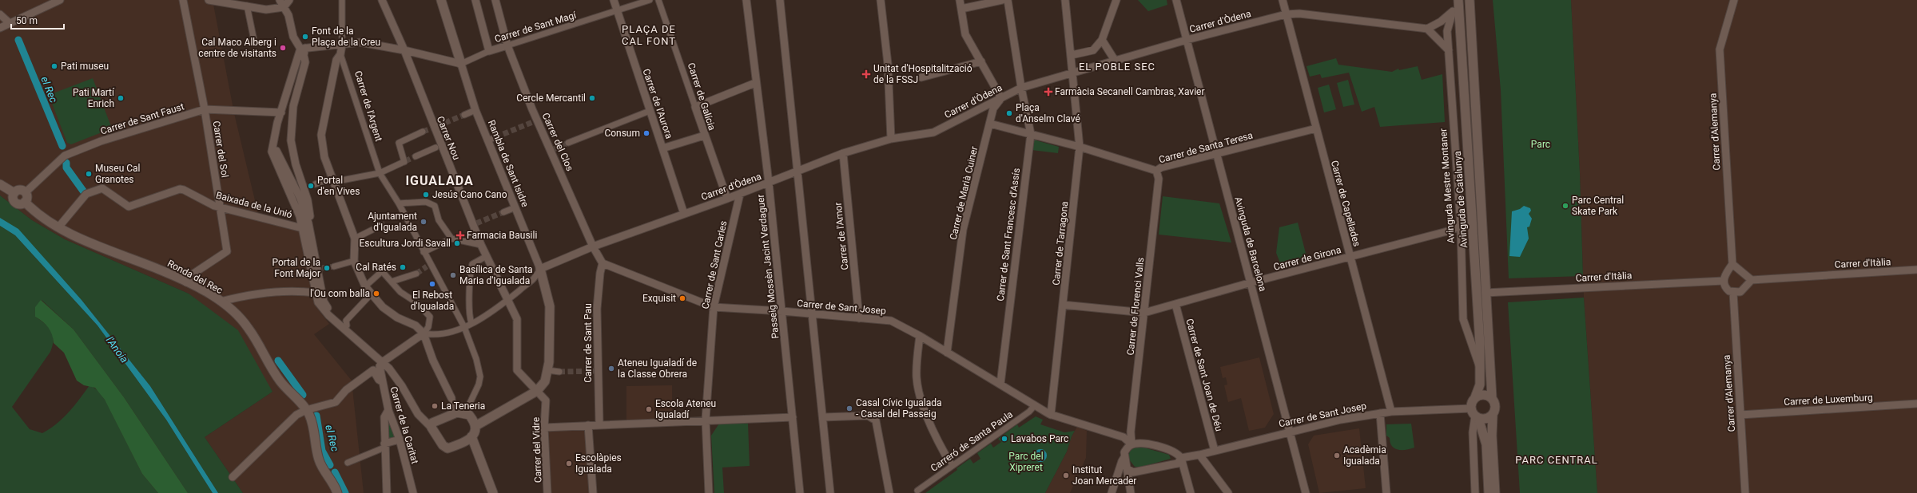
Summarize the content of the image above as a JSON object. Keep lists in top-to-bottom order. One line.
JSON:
{"streets":{"street":["Carrer d'Òdena","Carrer de Sant Magí","Carrer de Galícia","Carrer de l'Aurora","Carrer de l'Argent","Carrer de Sant Faust","Carrer d'Alemanya","Carrer Nou","Carrer del Clos","Carrer de Santa Teresa","Carrer del Sol","Rambla de Sant Isidre","Avinguda Mestre Montaner","Carrer de Marià Cuiner","Avinguda de Catalunya","Carrer de Capellades","Baixada de la Unió","Carrer de Sant Francesc d'Assís","Carrer de l'Amor","Carrer de Tarragona","Avinguda de Barcelona","Carrer de Girona","Carrer d'Itàlia","Carrer de Sant Carles","Passeig Mossèn Jacint Verdaguer","Ronda del Rec","Carrer de Florenci Valls","Carrer de Sant Josep","Carrer de Sant Pau","Carrer de Sant Joan de Déu","Carrer de Luxemburg","Carrer de la Caritat","Carreró de Santa Paula","Carrer del Vidre"]},"crossings":[["Carrer d'Òdena","Carrer de Galícia"],["Carrer d'Òdena","Carrer de l'Aurora"],["Carrer d'Òdena","Carrer del Clos"],["Carrer d'Òdena","Rambla de Sant Isidre"],["Carrer d'Òdena","Carrer de Marià Cuiner"],["Carrer d'Òdena","Carrer de Capellades"],["Carrer d'Òdena","Carrer de Sant Francesc d'Assís"],["Carrer d'Òdena","Carrer de l'Amor"],["Carrer d'Òdena","Carrer de Tarragona"],["Carrer d'Òdena","Avinguda de Barcelona"],["Carrer d'Òdena","Carrer de Sant Carles"],["Carrer d'Òdena","Passeig Mossèn Jacint Verdaguer"],["Carrer de Sant Magí","Carrer de l'Aurora"],["Carrer de Sant Magí","Carrer del Clos"],["Carrer de Sant Magí","Rambla de Sant Isidre"],["Carrer de Sant Faust","Carrer del Sol"],["Carrer de Sant Faust","Ronda del Rec"],["Carrer d'Alemanya","Carrer de Luxemburg"],["Carrer Nou","Carrer del Vidre"],["Carrer del Clos","Carrer de Sant Josep"],["Carrer del Clos","Carrer de Sant Pau"],["Carrer de Santa Teresa","Carrer de Marià Cuiner"],["Carrer de Santa Teresa","Carrer de Capellades"],["Carrer de Santa Teresa","Carrer de Sant Francesc d'Assís"],["Carrer de Santa Teresa","Carrer de Tarragona"],["Carrer de Santa Teresa","Avinguda de Barcelona"],["Carrer de Santa Teresa","Carrer de Florenci Valls"],["Carrer del Sol","Baixada de la Unió"],["Carrer del Sol","Ronda del Rec"],["Avinguda Mestre Montaner","Avinguda de Catalunya"],["Avinguda Mestre Montaner","Carrer de Girona"],["Carrer de Marià Cuiner","Carrer de Sant Josep"],["Avinguda de Catalunya","Carrer d'Itàlia"],["Avinguda de Catalunya","Carrer de Sant Josep"],["Carrer de Capellades","Carrer de Girona"],["Carrer de Capellades","Carrer de Sant Josep"],["Baixada de la Unió","Ronda del Rec"],["Carrer de Sant Francesc d'Assís","Carrer de Sant Josep"],["Carrer de l'Amor","Carrer de Sant Josep"],["Carrer de Tarragona","Carrer de Girona"],["Carrer de Tarragona","Carrer de Sant Josep"],["Avinguda de Barcelona","Carrer de Girona"],["Avinguda de Barcelona","Carrer de Sant Josep"],["Carrer de Girona","Carrer de Florenci Valls"],["Carrer de Girona","Carrer de Sant Joan de Déu"],["Carrer de Sant Carles","Carrer de Sant Josep"],["Passeig Mossèn Jacint Verdaguer","Carrer de Sant Josep"],["Carrer de Florenci Valls","Carrer de Sant Josep"],["Carrer de Sant Josep","Carrer de Sant Pau"],["Carrer de Sant Josep","Carrer de Sant Joan de Déu"],["Carrer de Sant Josep","Carreró de Santa Paula"]],"districts":["PLAÇA DE CAL FONT","EL POBLE SEC","IGUALADA","PARC CENTRAL"],"water":["el Rec","l'Anoia"],"parks":["Parc","Parc del Xipreret"],"places":{"other":["Font de la Plaça de la Creu","Cal Maco Alberg i centre de visitants","Pati museu","Pati Martí Enrich","Cercle Mercantil","Plaça d'Anselm Clavé","Consum","Museu Cal Granotes","Portal d'en Vives","Jesús Cano Cano","Parc Central Skate Park","Ajuntament d'Igualada","Escultura Jordi Savall","Cal Ratés","Portal de la Font Major","Basílica de Santa Maria d'Igualada","El Rebost d'Igualada","l'Ou com balla","Exquisit","Ateneu Igualadí de la Classe Obrera","La Teneria","Casal Cívic Igualada - Casal del Passeig","Escola Ateneu Igualadí","Lavabos Parc","Acadèmia Igualada","Escolàpies Igualada","Institut Joan Mercader"],"health":["Unitat d'Hospitalització de la FSSJ","Farmàcia Secanell Cambras, Xavier","Farmacia Bausili"]},"scale_bar":"50 m"}
